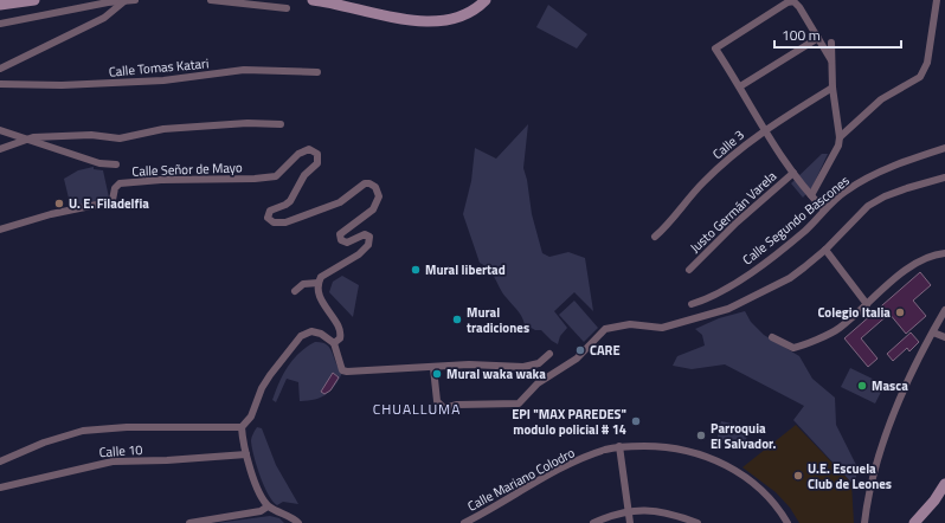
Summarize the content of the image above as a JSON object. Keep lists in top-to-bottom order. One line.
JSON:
{"streets":{"street":["Calle Tomas Katari","Calle 3","Calle Señor de Mayo","Justo Germán Varela","Calle Segundo Bascones","Calle 10","Calle Mariano Colodro"]},"districts":["CHUALLUMA"],"places":["U. E. Filadelfia","Mural libertad","Colegio Italia","Mural tradiciones","CARE","Mural waka waka","Masca","EPI \"MAX PAREDES\" modulo policial # 14","Parroquia El Salvador.","U.E. Escuela Club de Leones"],"scale_bar":"100 m"}
